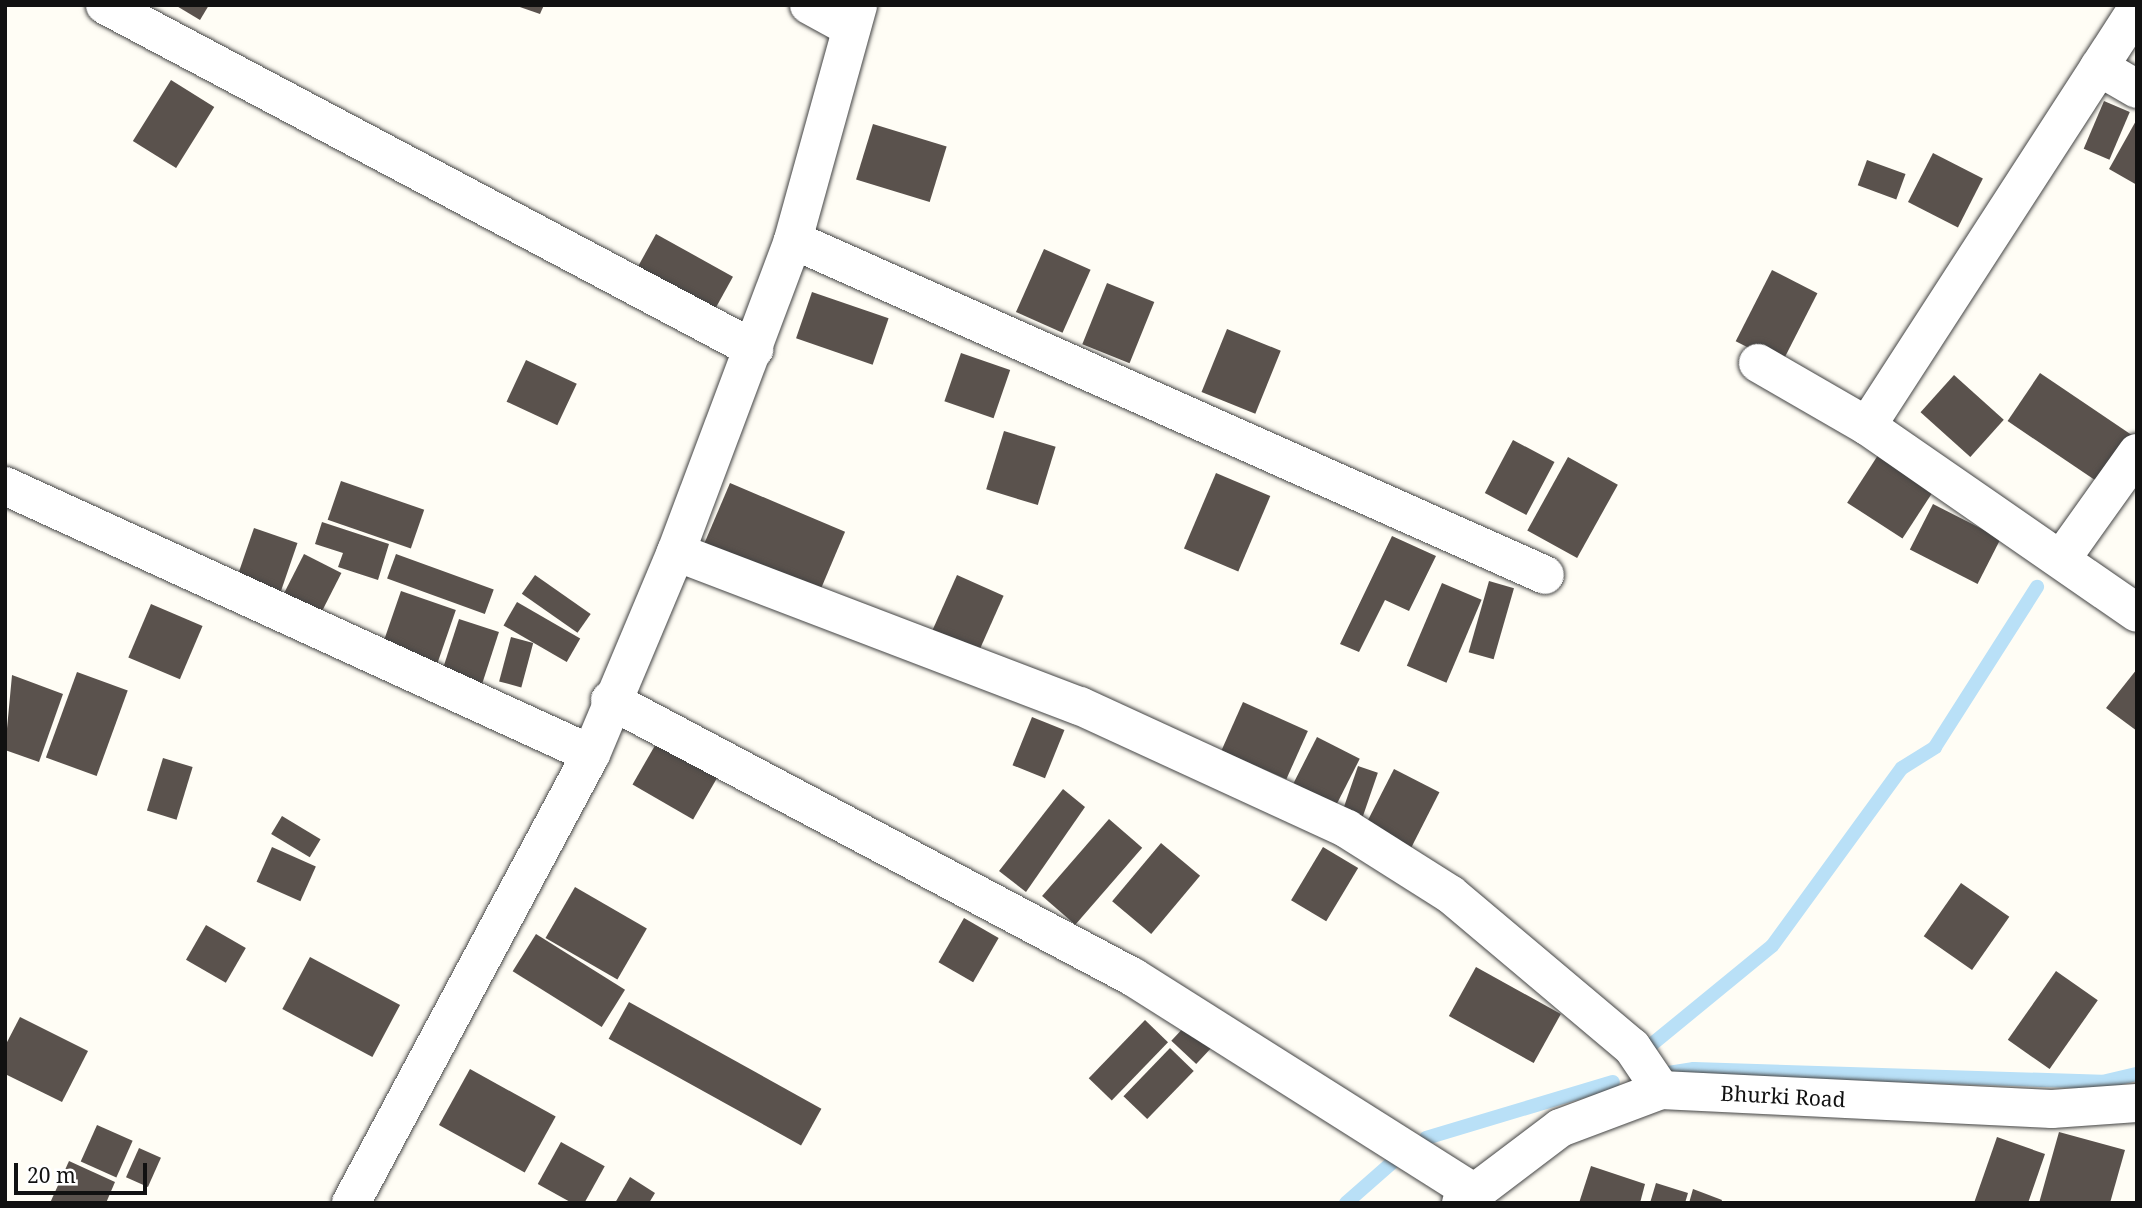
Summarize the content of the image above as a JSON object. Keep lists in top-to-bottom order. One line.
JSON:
{"streets":{"street":["Bhurki Road"]},"scale_bar":"20 m"}
